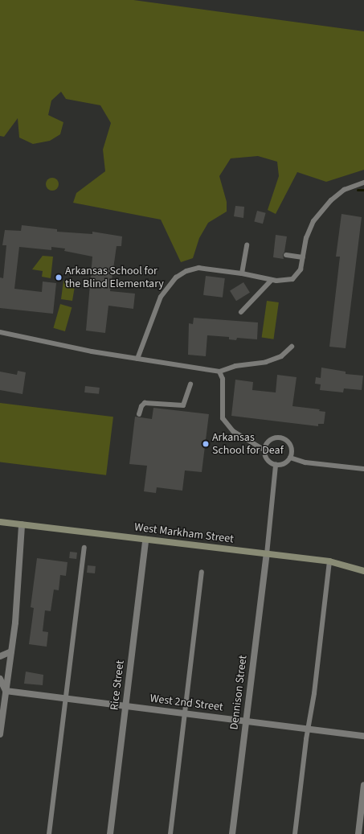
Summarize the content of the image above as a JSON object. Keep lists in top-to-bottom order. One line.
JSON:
{"streets":{"main road":["West Markham Street"],"street":["Rice Street","Dennison Street","West 2nd Street"]},"crossings":[["West Markham Street","Rice Street"],["West Markham Street","Dennison Street"],["Rice Street","West 2nd Street"],["Dennison Street","West 2nd Street"]],"places":["Arkansas School for the Blind Elementary","Arkansas School for Deaf"]}
